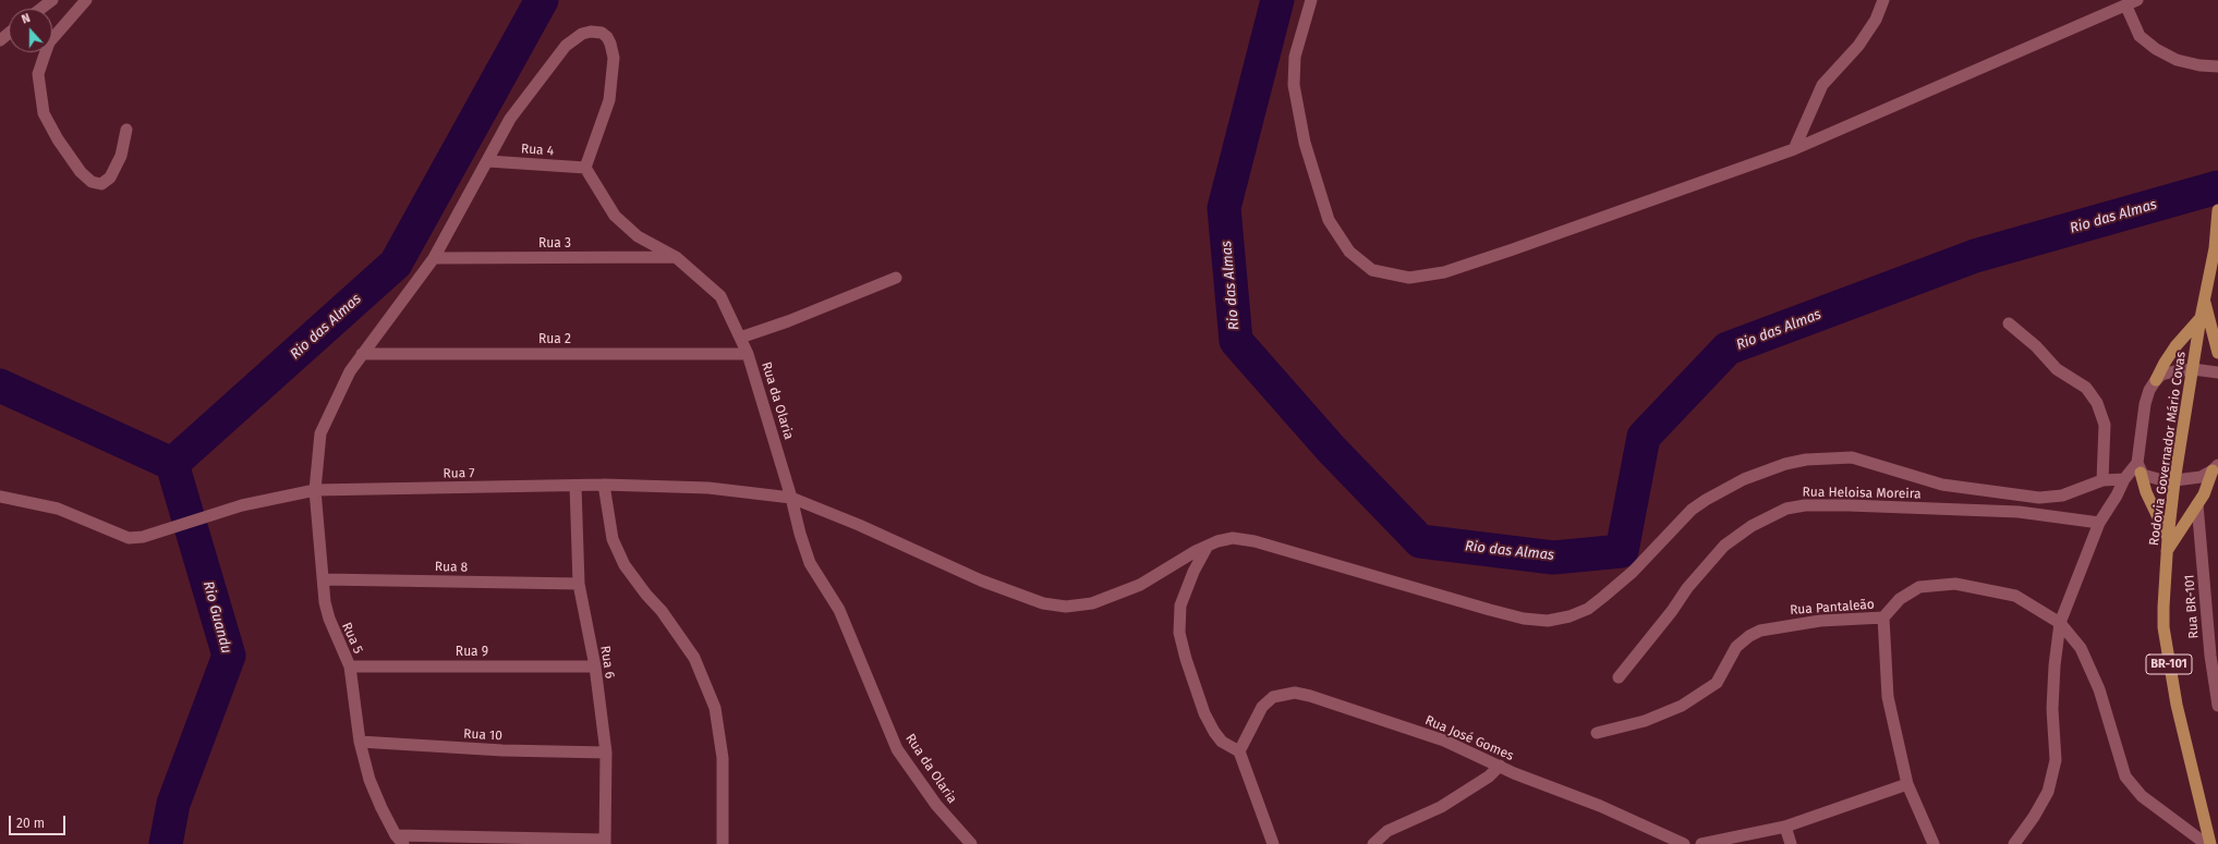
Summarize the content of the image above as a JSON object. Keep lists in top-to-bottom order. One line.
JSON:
{"streets":{"highway":["Rodovia Governador Mário Covas","BR-101"],"street":["Rua 4","Rua 3","Rua 2","Rua da Olaria","Rua 7","Rua Heloisa Moreira","Rua 8","Rua BR-101","Rua Pantaleão","Rua 5","Rua 9","Rua 6","Rua 10","Rua José Gomes"]},"crossings":[["Rua 4","Rua da Olaria"],["Rua 4","Rua 5"],["Rua 3","Rua da Olaria"],["Rua 3","Rua 5"],["Rua 2","Rua da Olaria"],["Rua 2","Rua 5"],["Rua da Olaria","Rua 7"],["Rua da Olaria","Rua 5"],["Rua 7","Rua 5"],["Rua 7","Rua 6"],["Rua 8","Rua 5"],["Rua 8","Rua 6"],["Rua 5","Rua 9"],["Rua 5","Rua 10"],["Rua 9","Rua 6"],["Rua 6","Rua 10"]],"water":["Rio das Almas","Rio Guandu"],"scale_bar":"20 m","north":"top"}
